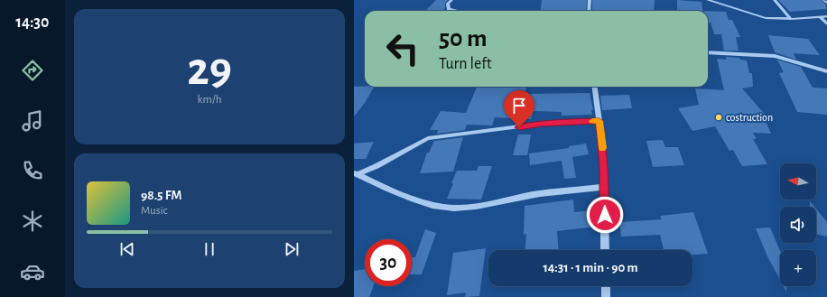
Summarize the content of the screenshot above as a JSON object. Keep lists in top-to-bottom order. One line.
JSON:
{"places":["costruction"],"north":"left","page":{"tabs":"14:30","tile":["29","km/h"],"turn":["50 m","Turn left"],"map_buttons":"+","song":["98.5 FM","Music"],"limit":"30","trip":"14:31 · 1 min · 90 m"}}
